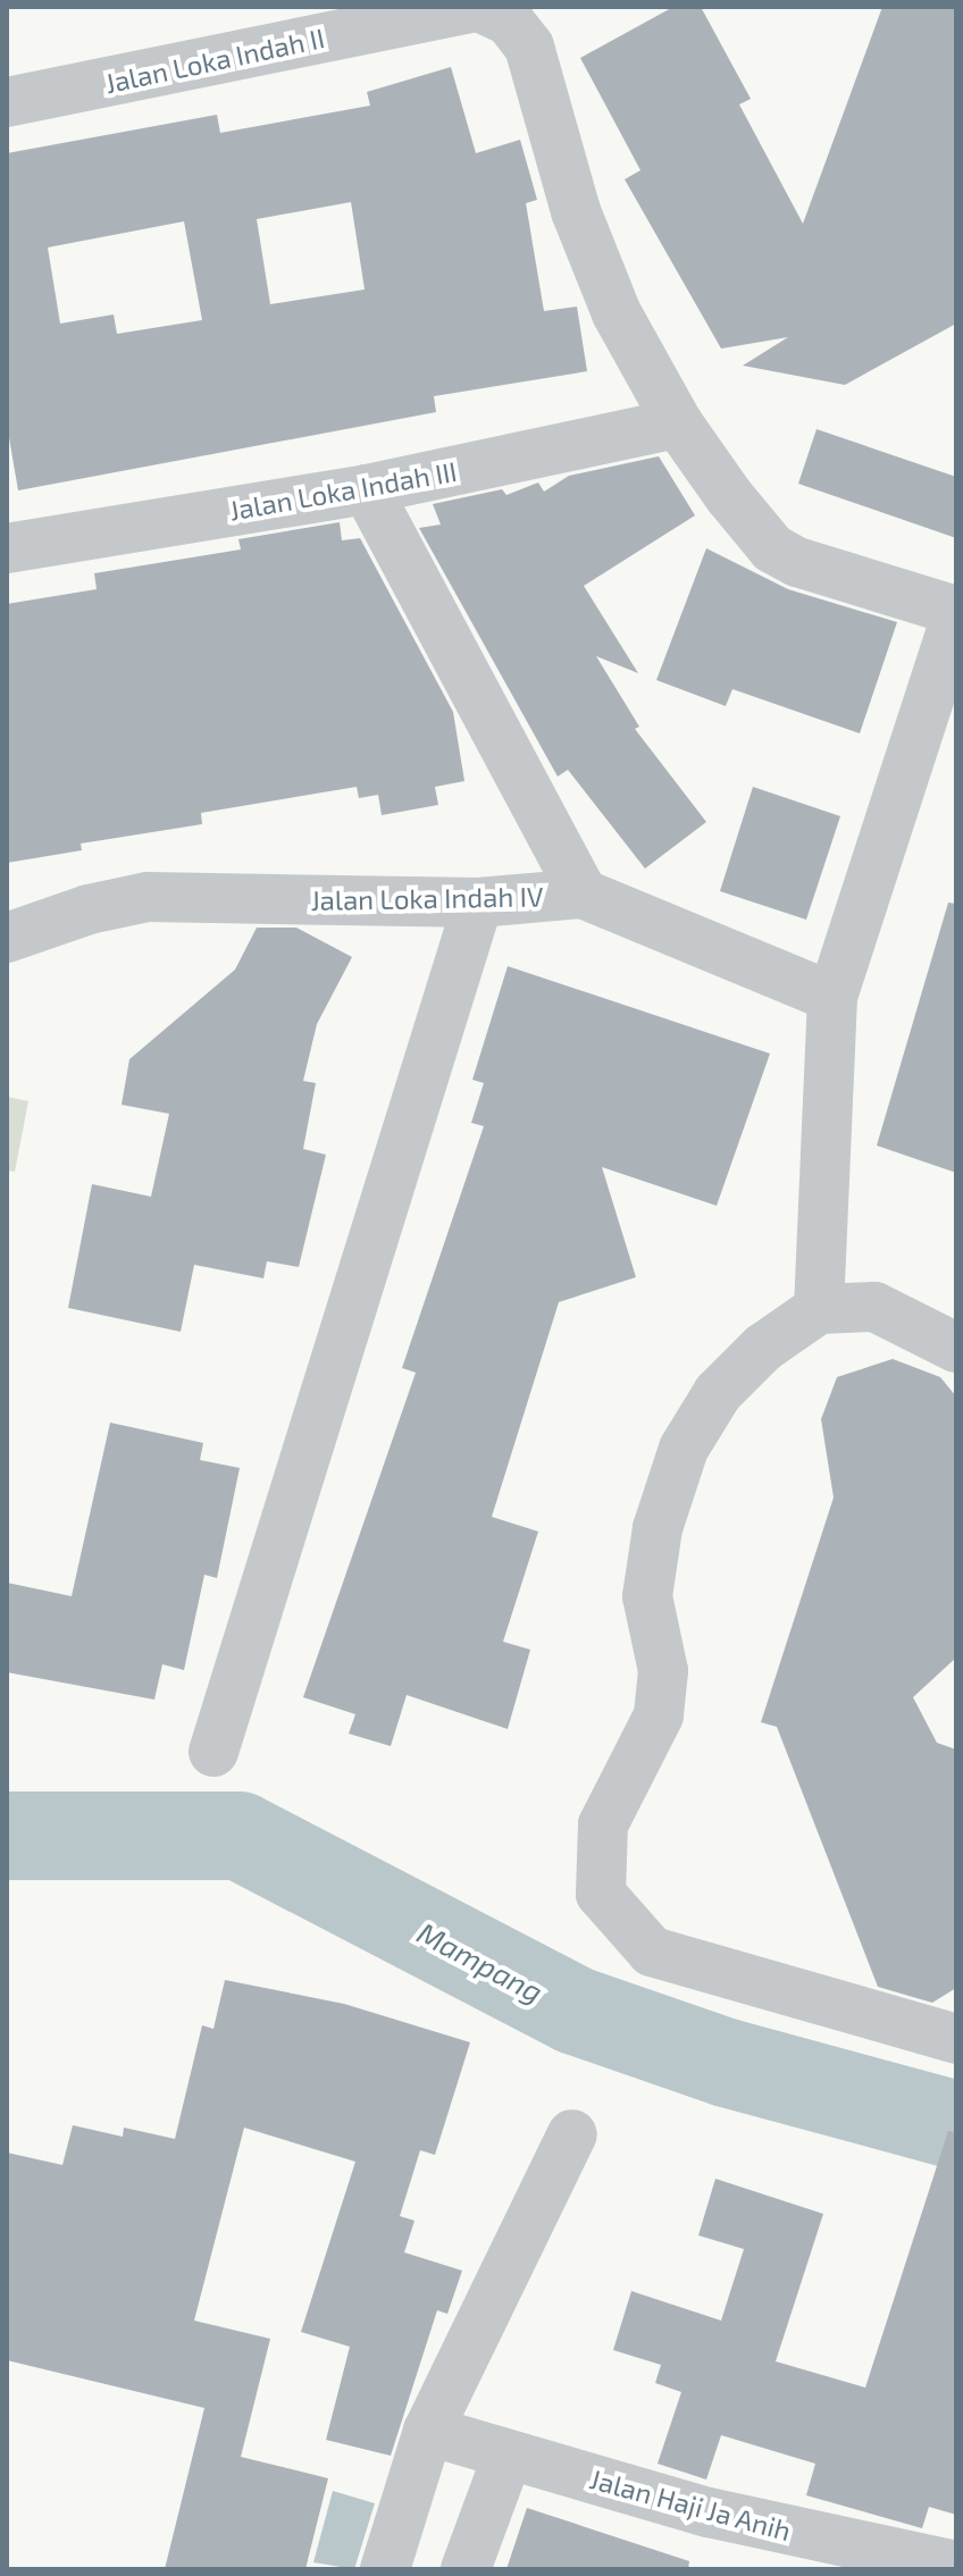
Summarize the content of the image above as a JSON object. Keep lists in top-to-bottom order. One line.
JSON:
{"streets":{"street":["Jalan Loka Indah II","Jalan Loka Indah III","Jalan Loka Indah IV","Jalan Haji Ja Anih"]},"water":["Mampang"]}
